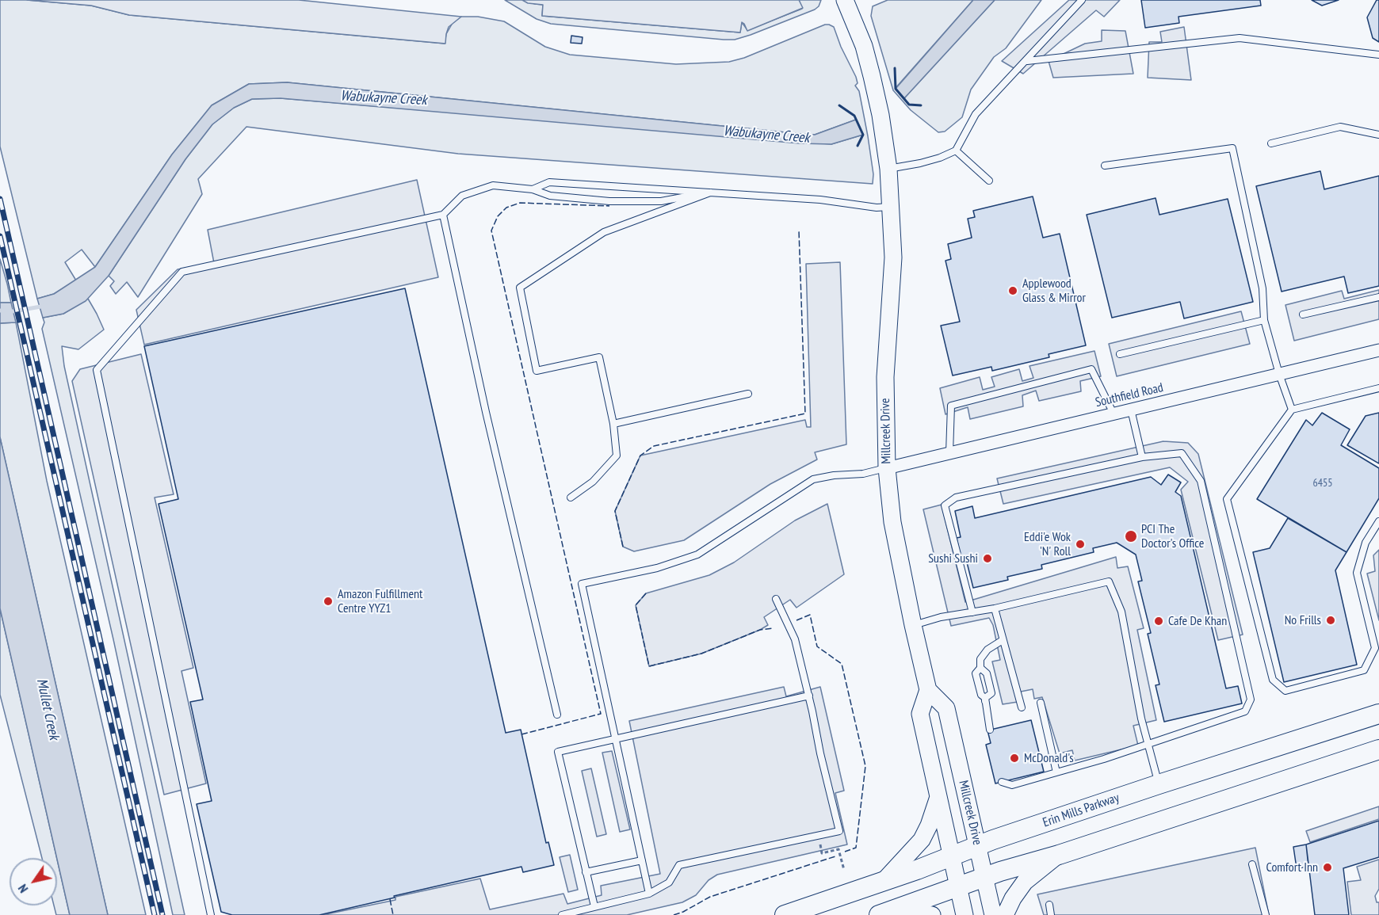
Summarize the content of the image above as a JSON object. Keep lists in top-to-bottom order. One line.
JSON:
{"streets":{"main road":["Erin Mills Parkway"],"street":["Southfield Road","Millcreek Drive"]},"crossings":[["Southfield Road","Millcreek Drive"],["Millcreek Drive","Erin Mills Parkway"]],"water":["Wabukayne Creek","Mullet Creek"],"places":["Applewood Glass & Mirror","PCI The Doctor's Office","Eddi'e Wok 'N' Roll","Sushi Sushi","Amazon Fulfillment Centre YYZ1","No Frills","Cafe De Khan","McDonald's","Comfort Inn"],"house_numbers":["6455"],"north":"bottom left"}
